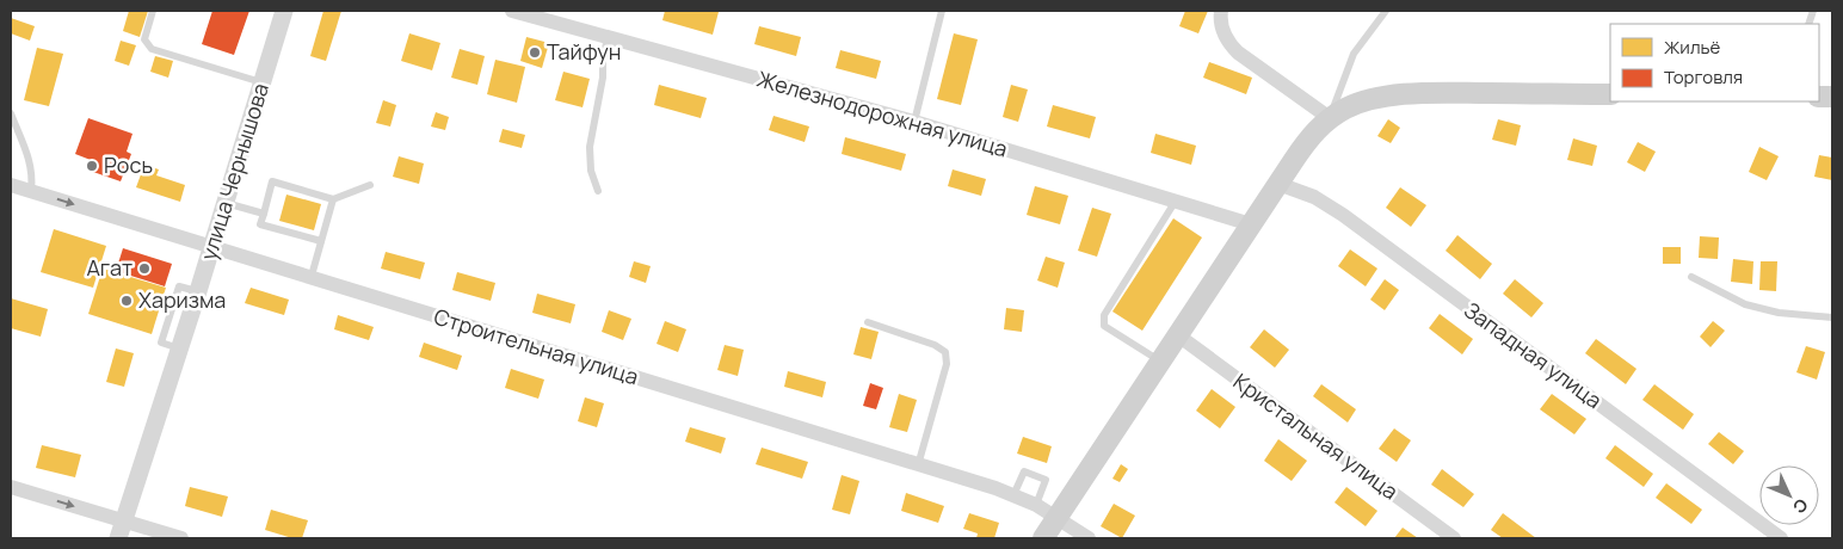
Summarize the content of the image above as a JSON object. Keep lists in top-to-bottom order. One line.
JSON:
{"streets":{"street":["Железнодорожная улица","улица Чернышова","Строительная улица","Западная улица","Кристальная улица"]},"crossings":[["улица Чернышова","Строительная улица"]],"places":["Тайфун","Рось","Агат","Харизма"],"legend":["Жильё","Торговля"],"north":"bottom right"}
